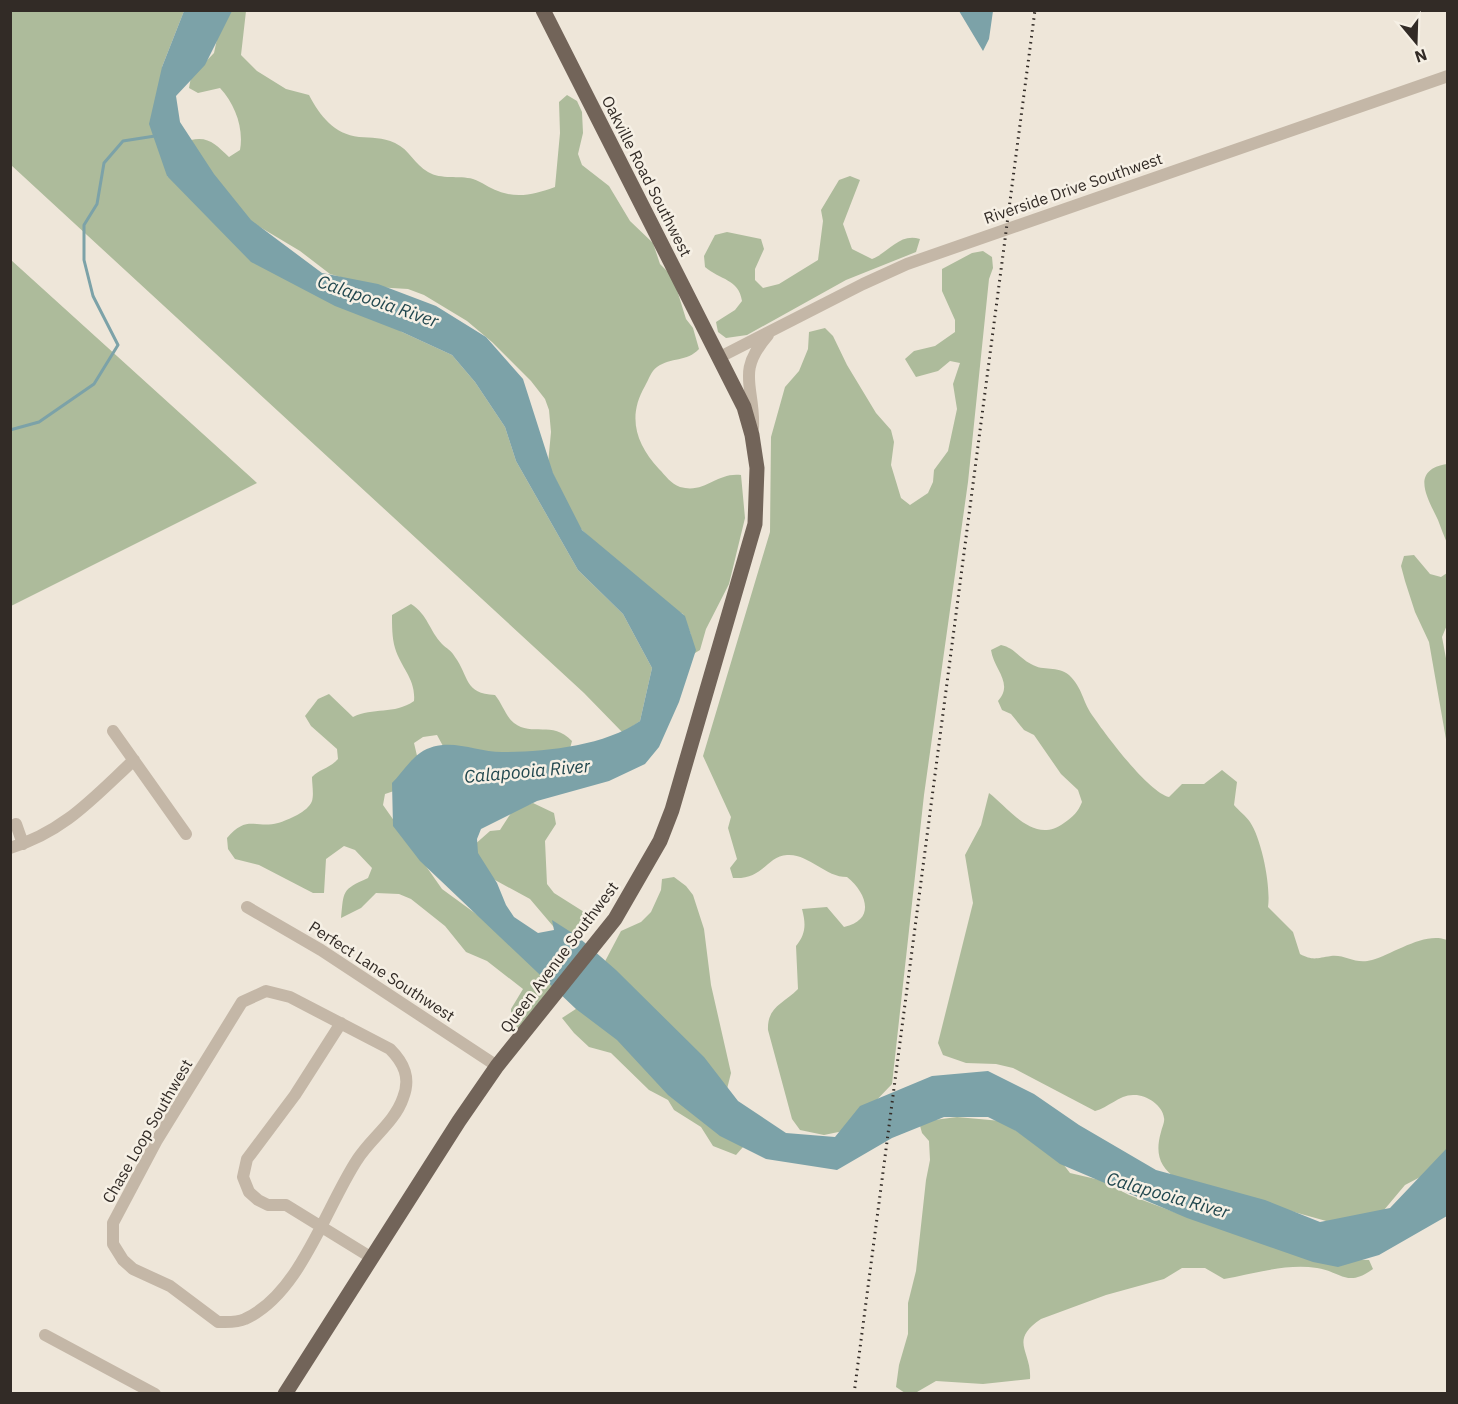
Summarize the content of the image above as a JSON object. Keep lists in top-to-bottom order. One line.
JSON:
{"streets":{"main road":["Oakville Road Southwest","Queen Avenue Southwest"],"street":["Riverside Drive Southwest","Perfect Lane Southwest","Chase Loop Southwest"]},"crossings":[["Oakville Road Southwest","Riverside Drive Southwest"],["Oakville Road Southwest","Queen Avenue Southwest"],["Riverside Drive Southwest","Queen Avenue Southwest"],["Queen Avenue Southwest","Perfect Lane Southwest"]],"water":["Calapooia River"],"north":"bottom"}
